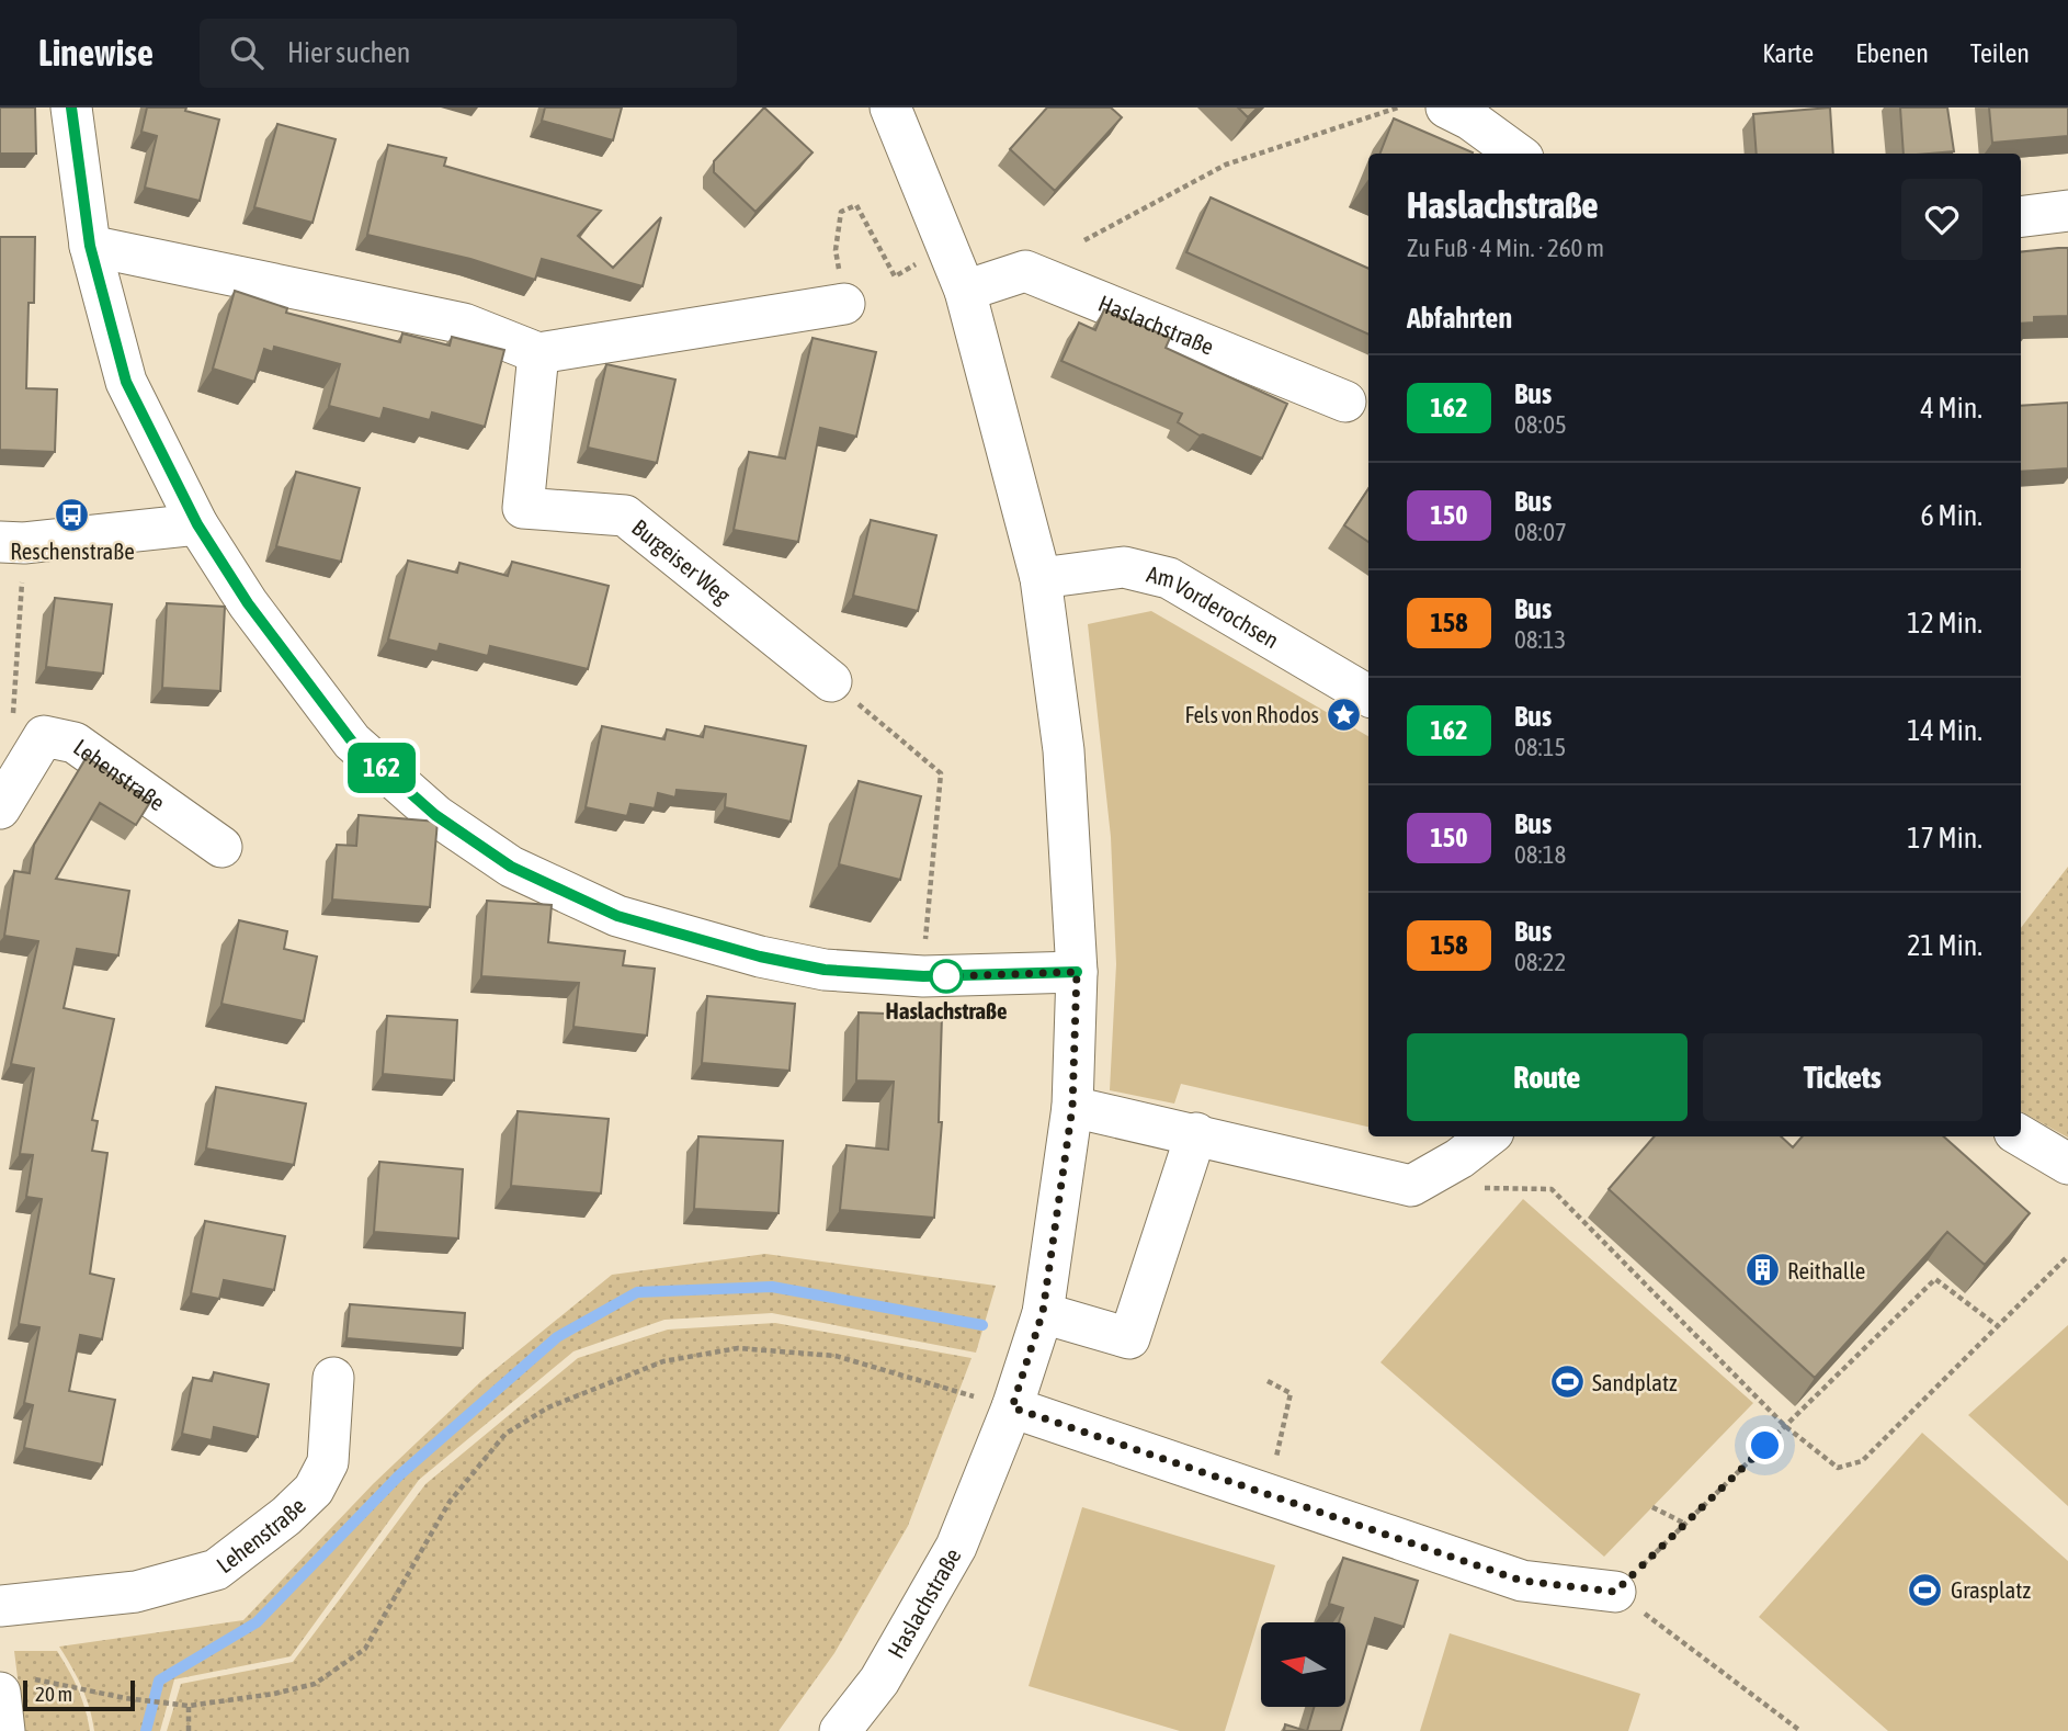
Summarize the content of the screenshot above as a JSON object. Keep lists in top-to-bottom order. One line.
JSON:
{"streets":{"street":["Haslachstraße","Burgeiser Weg","Am Vorderochsen","Lehenstraße"]},"crossings":[["Haslachstraße","Am Vorderochsen"]],"places":{"bus stop":["Reschenstraße"],"place":["Fels von Rhodos"],"other":["Haslachstraße"],"building":["Reithalle"],"sports":["Sandplatz","Grasplatz"]},"lines":["bus line 162"],"scale_bar":"20 m","north":"left","page":{"header":"Linewise","search":"Hier suchen","nav":["Karte","Ebenen","Teilen"],"on_map":"162","heading":[["Haslachstraße","Zu Fuß · 4 Min. · 260 m"],"Abfahrten"],"list":[{"mark":"162","name":"Bus","note":"08:05","value":"4 Min."},{"mark":"150","name":"Bus","note":"08:07","value":"6 Min."},{"mark":"158","name":"Bus","note":"08:13","value":"12 Min."},{"mark":"162","name":"Bus","note":"08:15","value":"14 Min."},{"mark":"150","name":"Bus","note":"08:18","value":"17 Min."},{"mark":"158","name":"Bus","note":"08:22","value":"21 Min."}],"buttons":["Route","Tickets"],"scale":"20 m"}}
